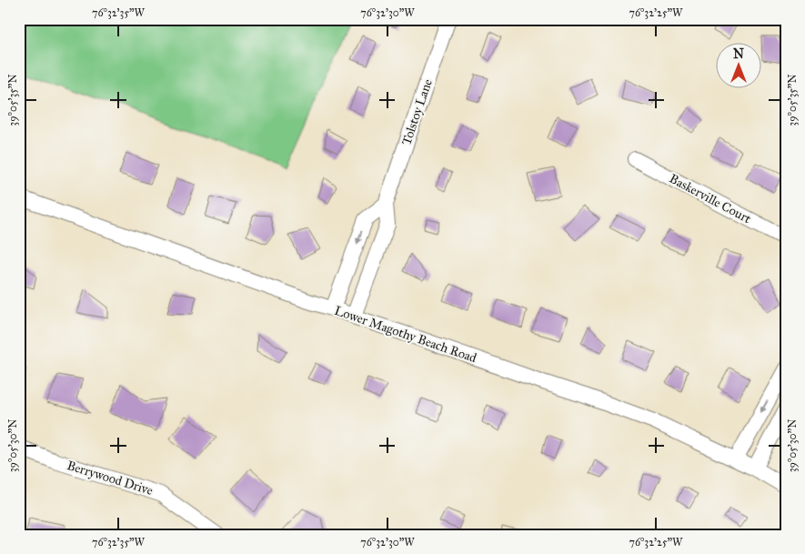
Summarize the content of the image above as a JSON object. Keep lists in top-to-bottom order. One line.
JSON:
{"streets":{"street":["Tolstoy Lane","Baskerville Court","Lower Magothy Beach Road","Berrywood Drive"]},"crossings":[["Tolstoy Lane","Lower Magothy Beach Road"]],"north":"top","coordinates":["76°32'35\"W","76°32'30\"W","76°32'25\"W","39°05'35\"N","39°05'30\"N"]}
